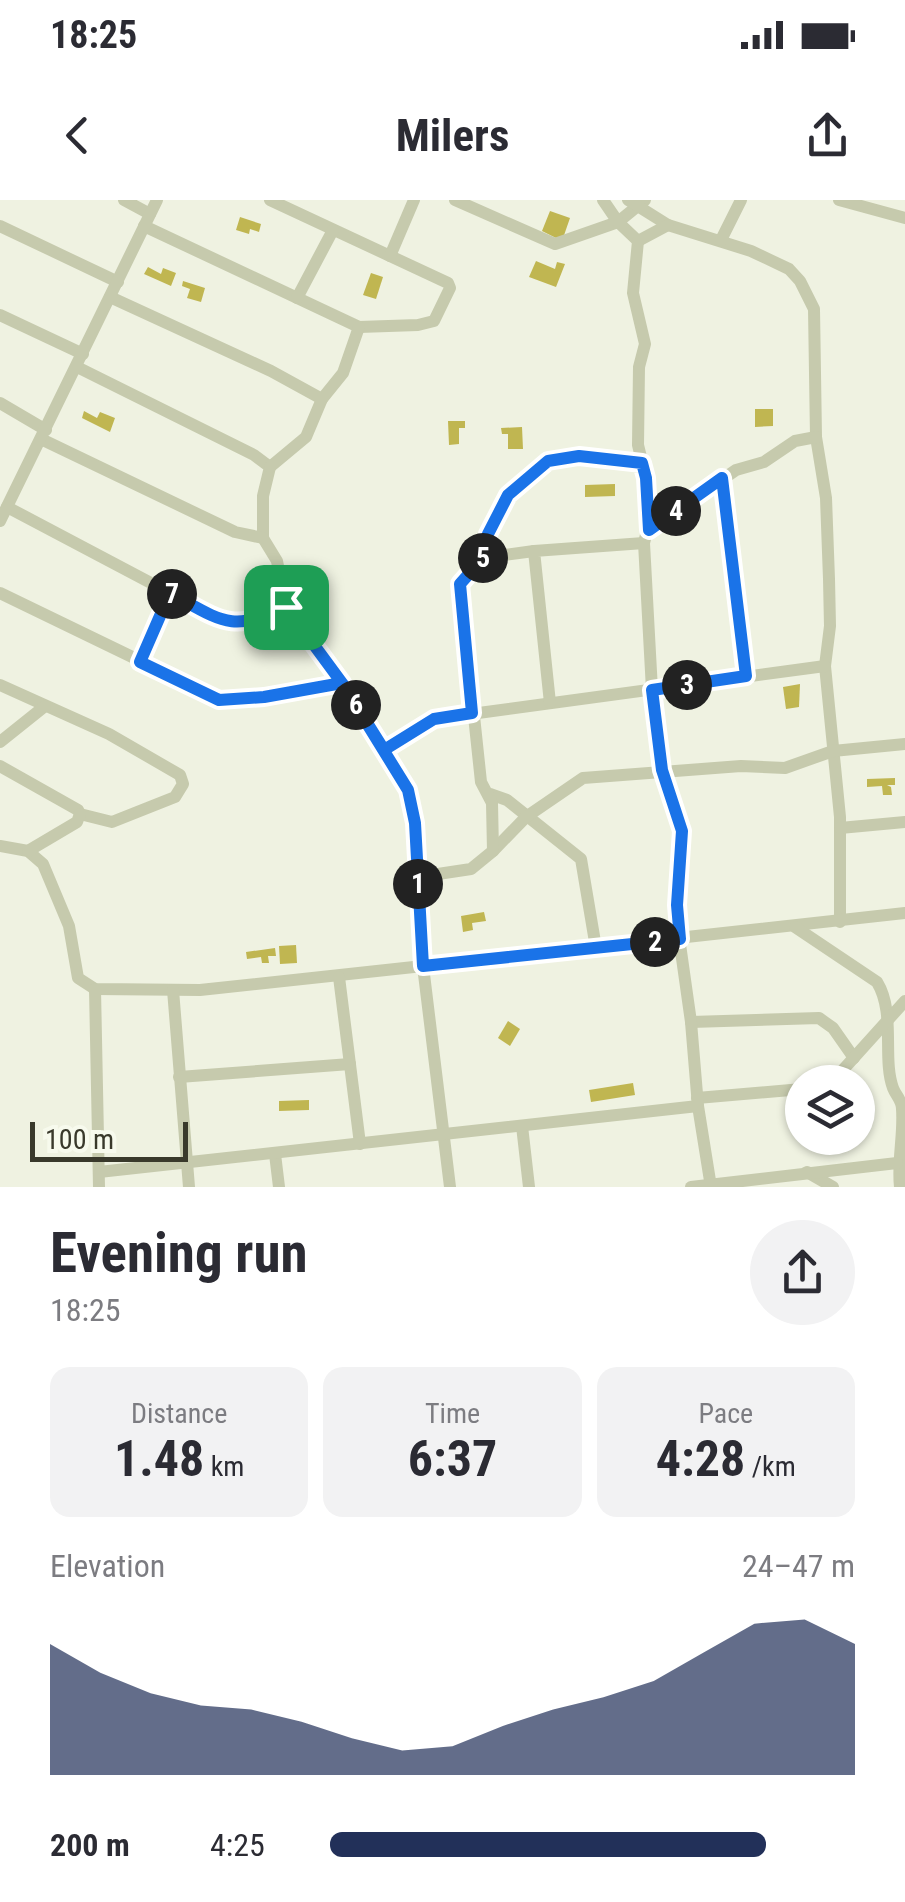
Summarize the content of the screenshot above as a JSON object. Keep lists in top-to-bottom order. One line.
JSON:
{"scale_bar":"100 m","page":{"status":"18:25","header":"Milers","pins":["4","5","7","3","6","1","2"],"scale":"100 m","heading":["Evening run","18:25"],"stats":[["Distance","1.48 km"],["Time","6:37"],["Pace","4:28 /km"]],"chart":["Elevation","24–47 m"],"list":[{"name":"200 m","note":"4:25"}]}}
